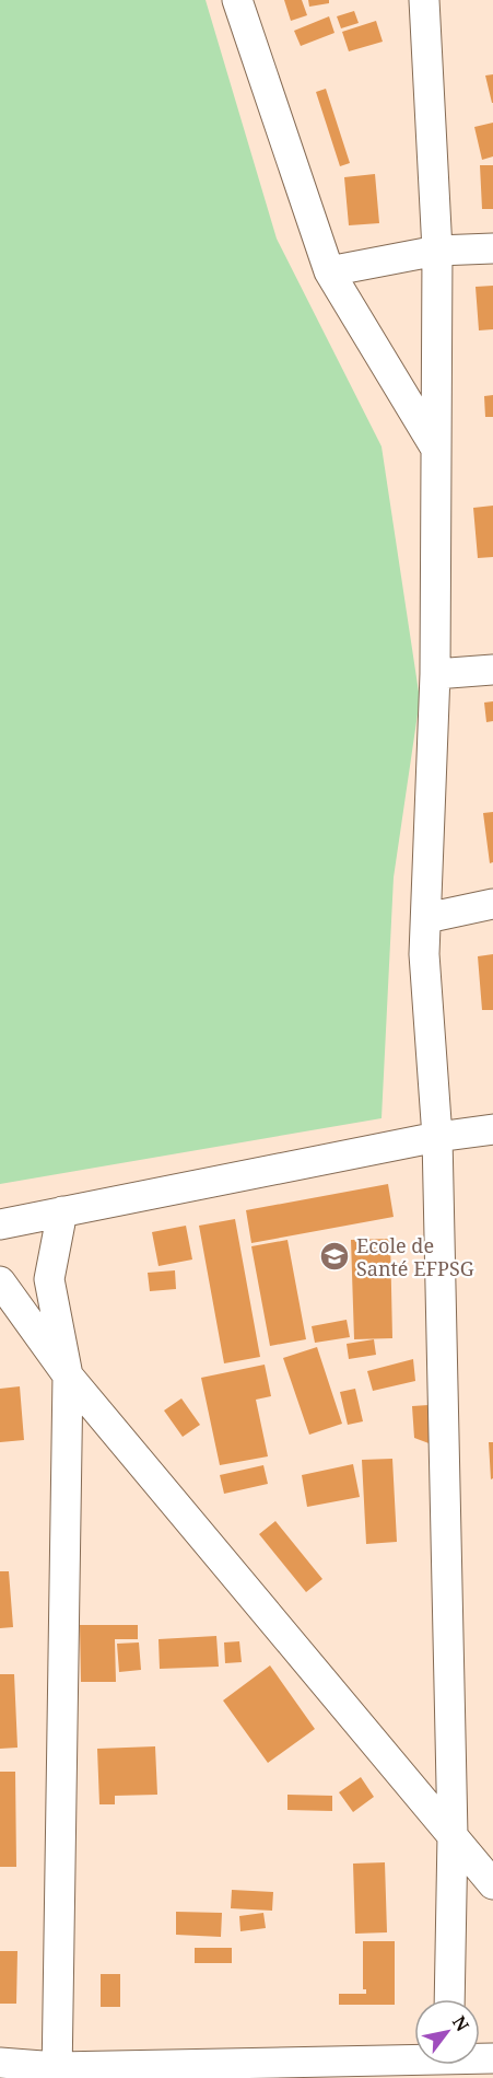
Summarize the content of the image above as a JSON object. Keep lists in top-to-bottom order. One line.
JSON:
{"places":{"school or university":["Ecole de Santé EFPSG"]},"north":"top right"}
